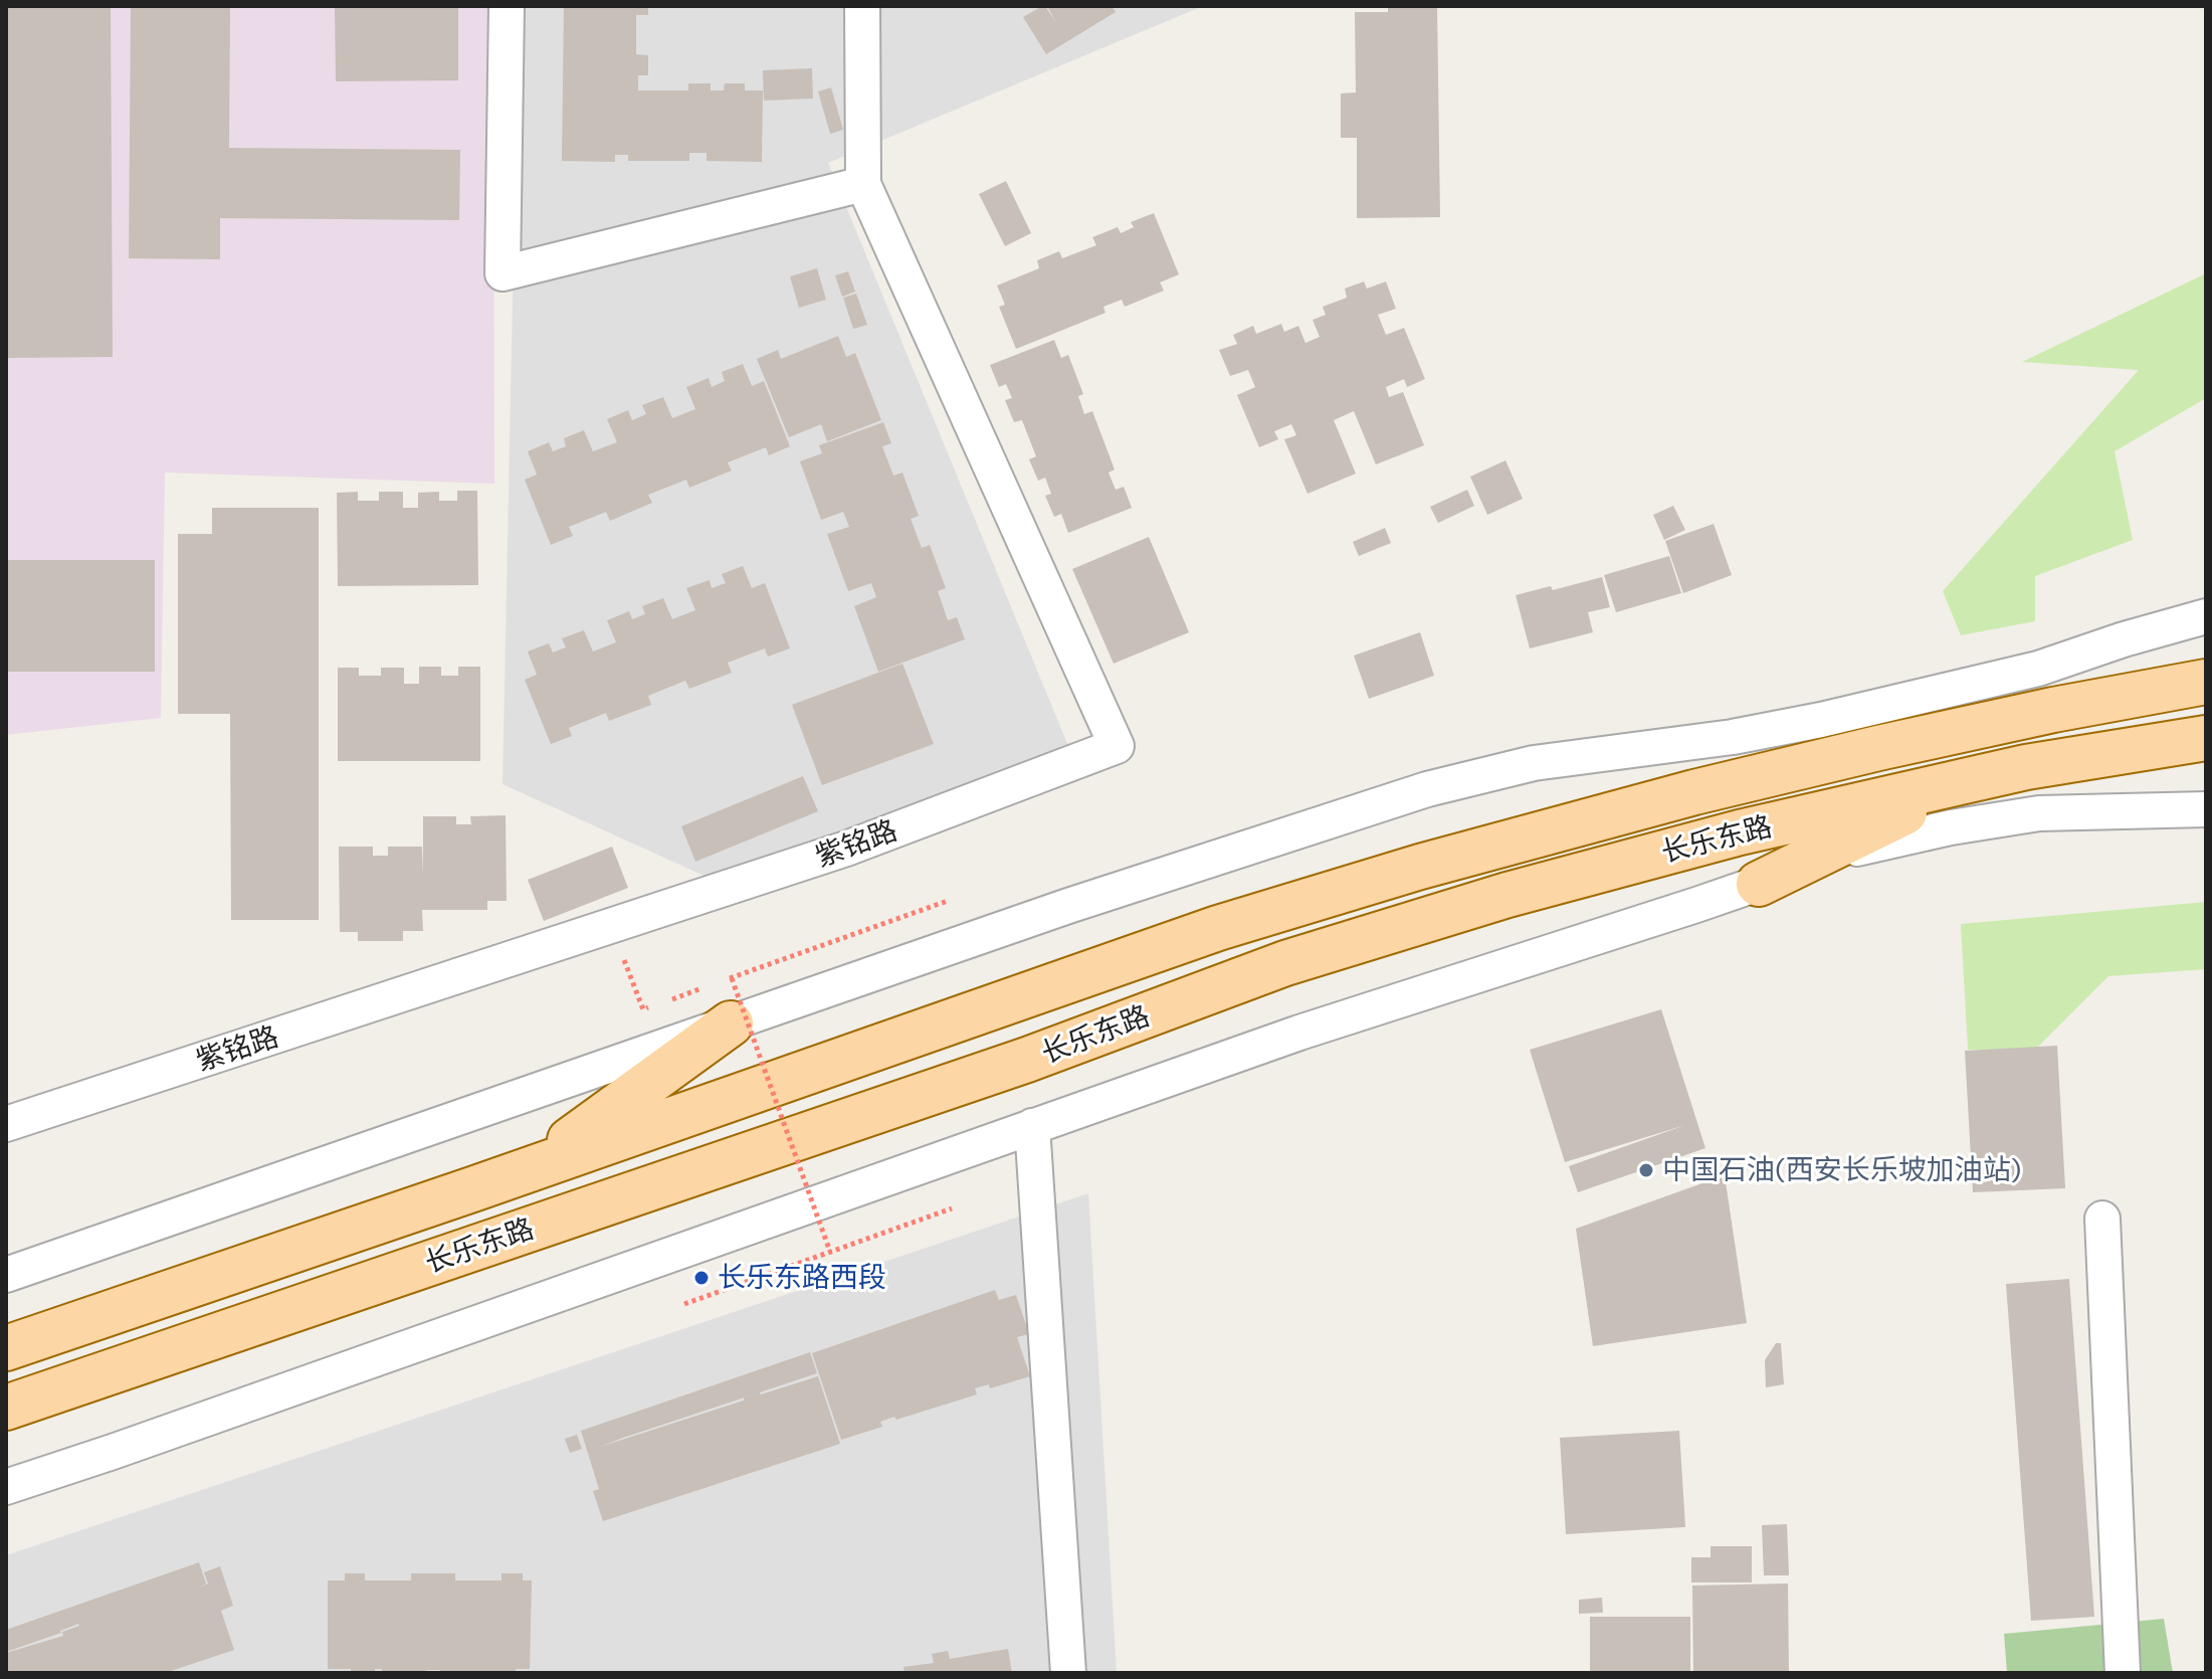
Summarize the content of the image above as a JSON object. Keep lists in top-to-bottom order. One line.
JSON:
{"streets":{"main road":["长乐东路"],"street":["紫铭路"]},"places":["中国石油(西安长乐坡加油站)","长乐东路西段"]}
